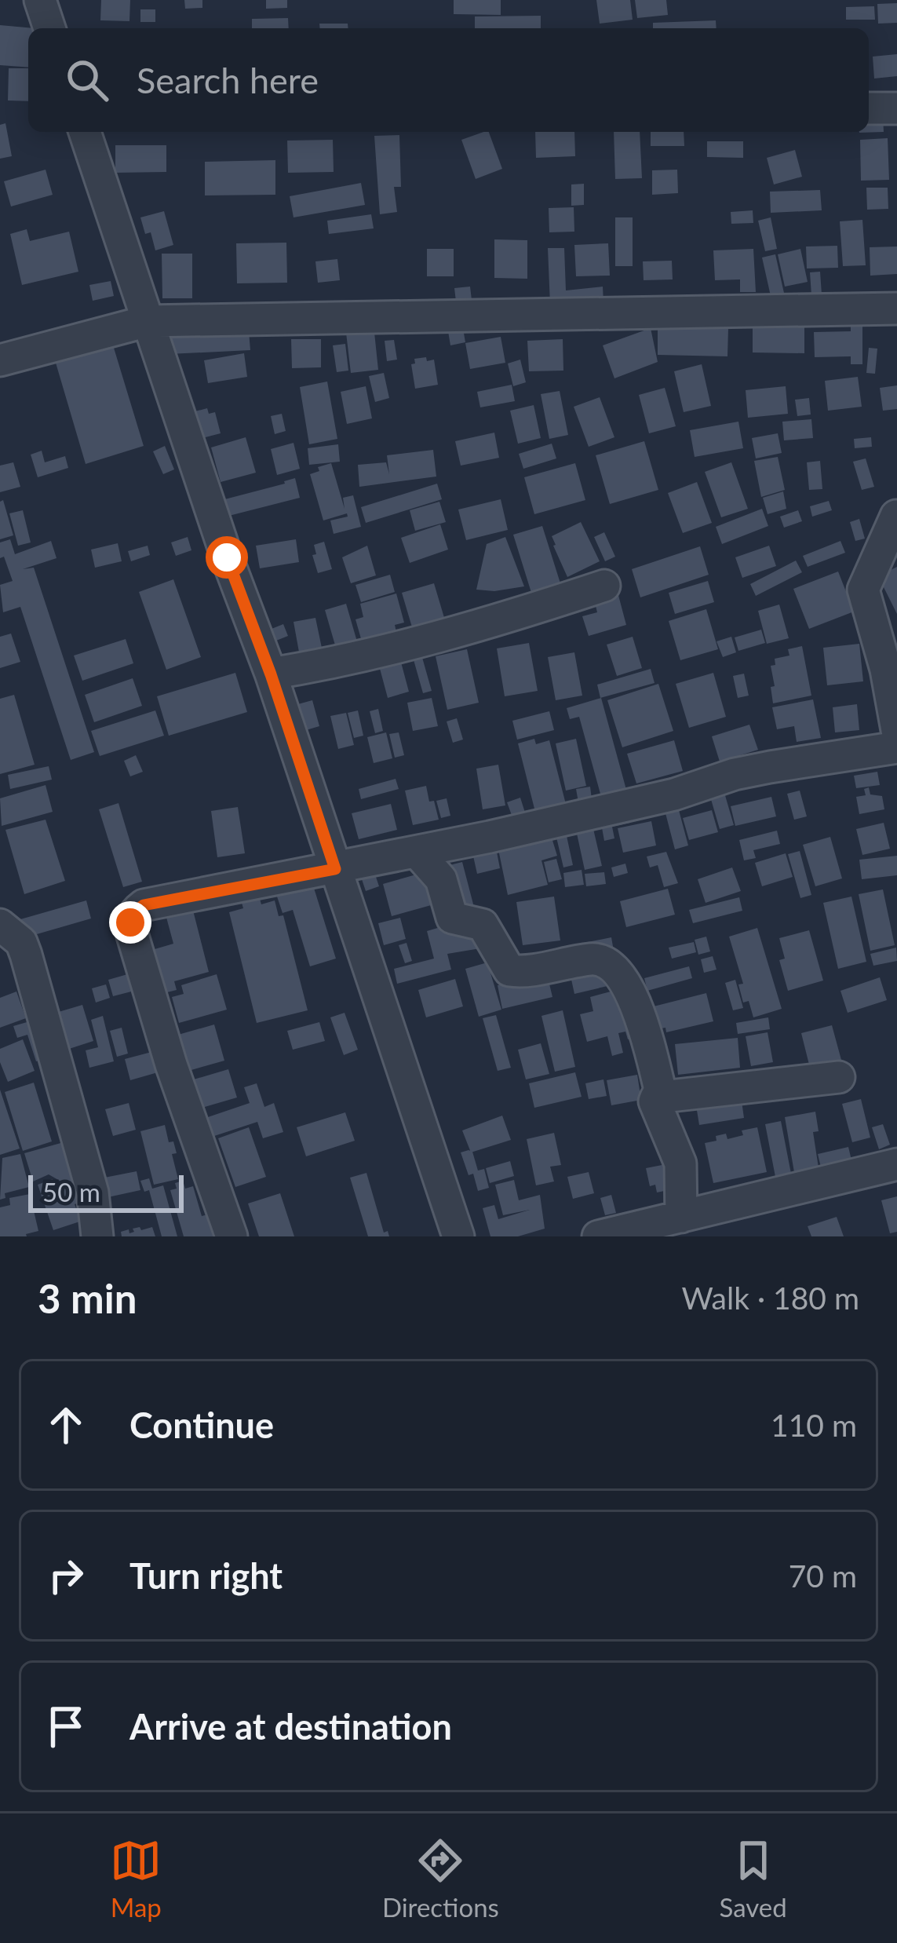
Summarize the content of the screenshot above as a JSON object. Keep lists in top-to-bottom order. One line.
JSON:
{"scale_bar":"50 m","page":{"search":"Search here","scale":"50 m","heading":["3 min","Walk · 180 m"],"list":[["Continue","110 m"],["Turn right","70 m"],"Arrive at destination"],"nav":["Map","Directions","Saved"]}}
